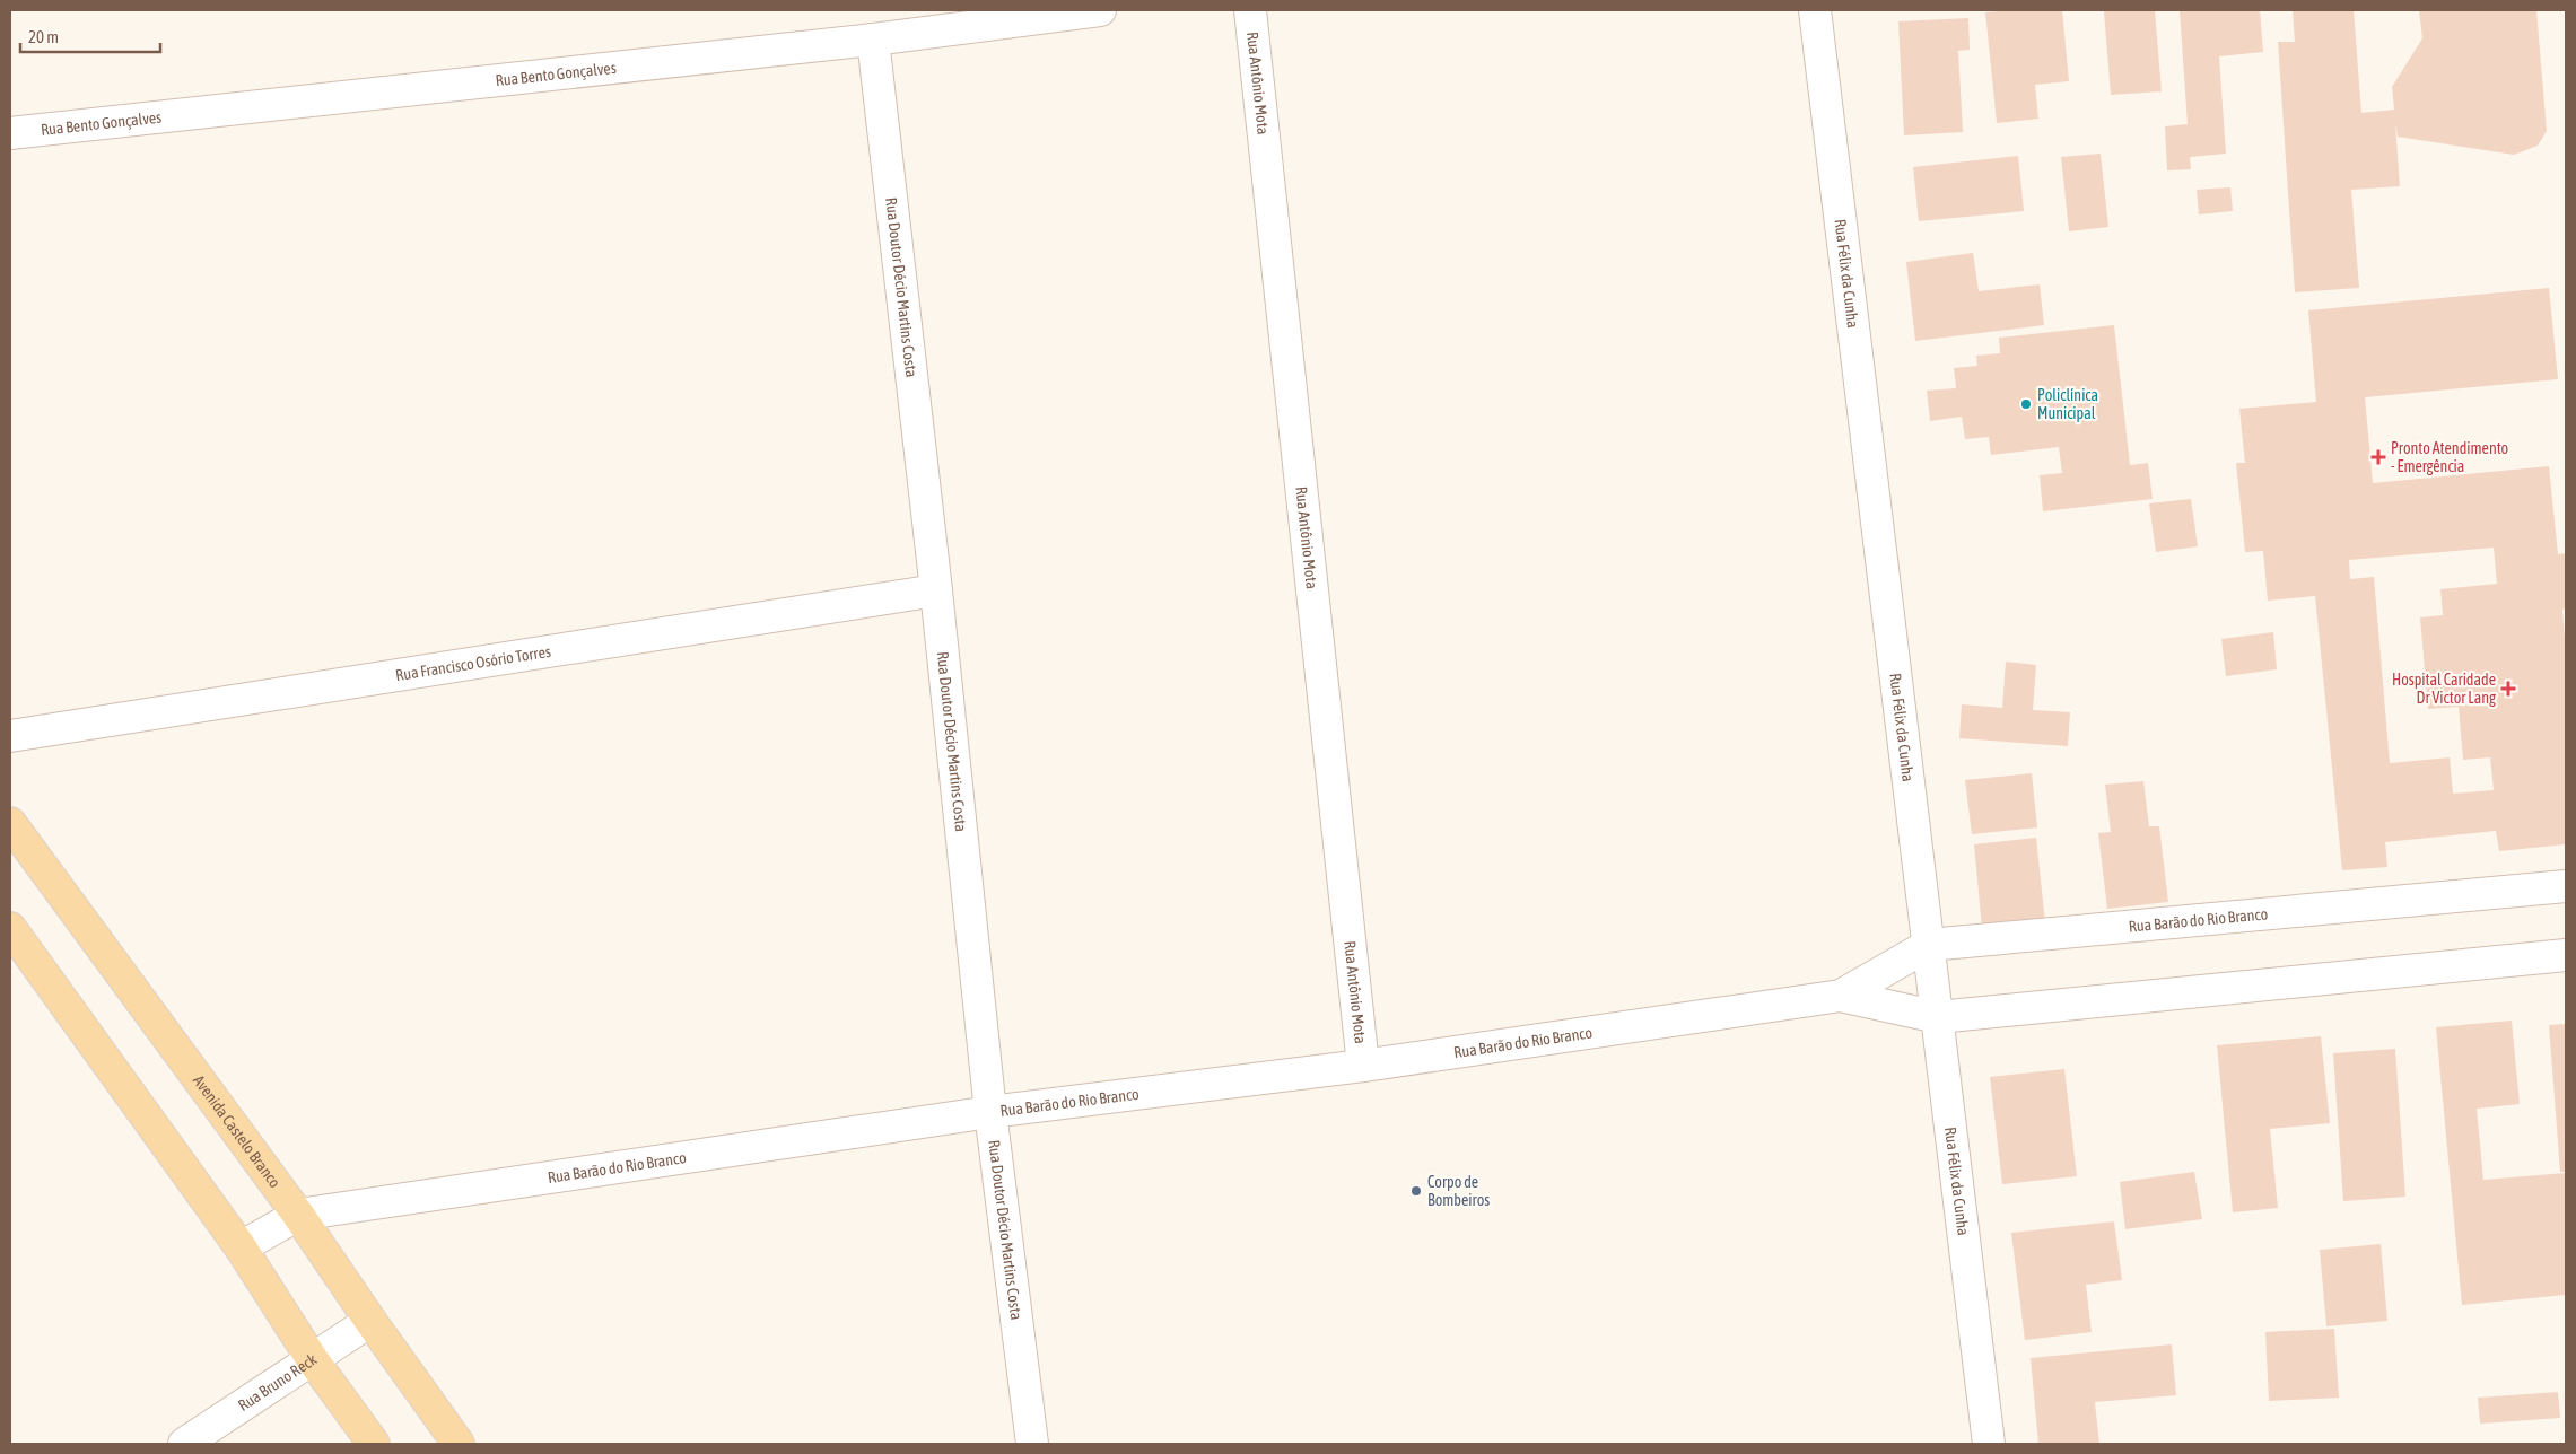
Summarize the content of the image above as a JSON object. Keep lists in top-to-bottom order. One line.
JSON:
{"streets":{"main road":["Avenida Castelo Branco"],"street":["Rua Bento Gonçalves","Rua Antônio Mota","Rua Félix da Cunha","Rua Doutor Décio Martins Costa","Rua Francisco Osório Torres","Rua Barão do Rio Branco","Rua Bruno Reck"]},"crossings":[["Rua Bento Gonçalves","Rua Doutor Décio Martins Costa"],["Rua Antônio Mota","Rua Barão do Rio Branco"],["Rua Félix da Cunha","Rua Barão do Rio Branco"],["Rua Doutor Décio Martins Costa","Rua Francisco Osório Torres"],["Rua Doutor Décio Martins Costa","Rua Barão do Rio Branco"],["Rua Barão do Rio Branco","Avenida Castelo Branco"],["Avenida Castelo Branco","Rua Bruno Reck"]],"places":{"other":["Policlínica Municipal","Corpo de Bombeiros"],"health":["Pronto Atendimento - Emergência","Hospital Caridade Dr Victor Lang"]},"scale_bar":"20 m"}
